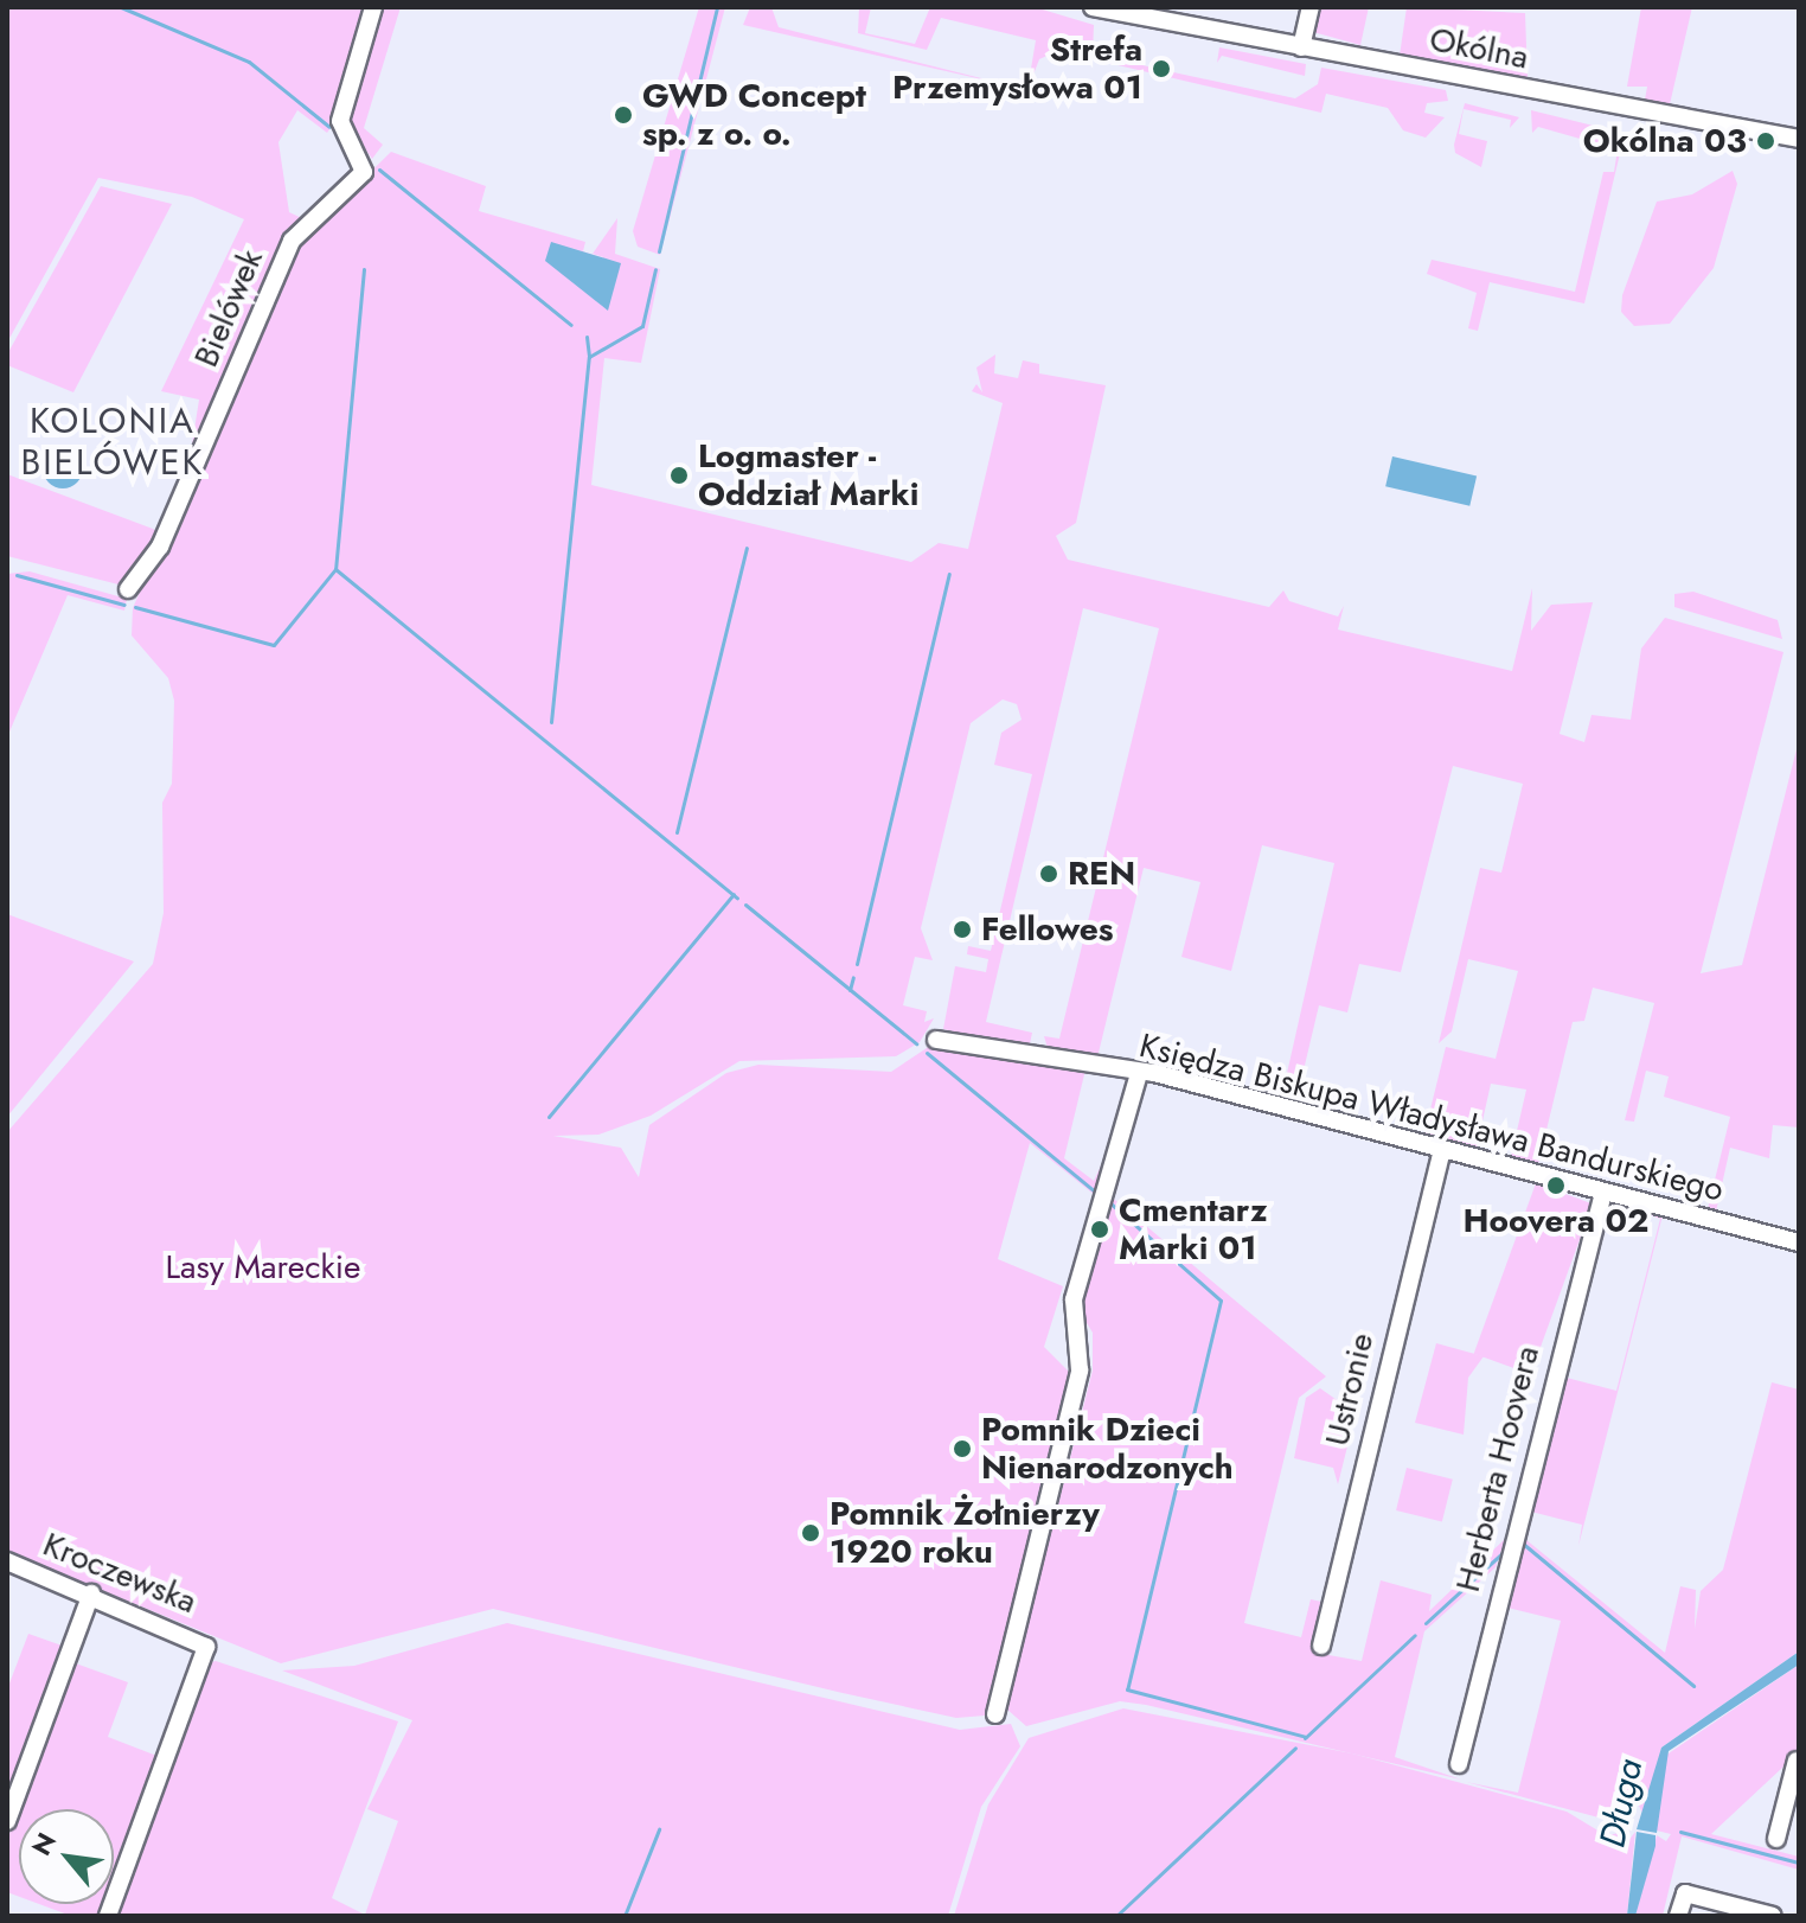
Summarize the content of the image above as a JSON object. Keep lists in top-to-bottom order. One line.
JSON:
{"streets":{"street":["Okólna","Bielówek","Księdza Biskupa Władysława Bandurskiego","Ustronie","Herberta Hoovera","Kroczewska"]},"crossings":[["Księdza Biskupa Władysława Bandurskiego","Ustronie"],["Księdza Biskupa Władysława Bandurskiego","Herberta Hoovera"]],"districts":["KOLONIA BIELÓWEK"],"water":["Długa"],"parks":["Lasy Mareckie"],"places":["Strefa Przemysłowa 01","GWD Concept sp. z o. o.","Okólna 03","Logmaster - Oddział Marki","REN","Fellowes","Hoovera 02","Cmentarz Marki 01","Pomnik Dzieci Nienarodzonych","Pomnik Żołnierzy 1920 roku"],"north":"top left"}
